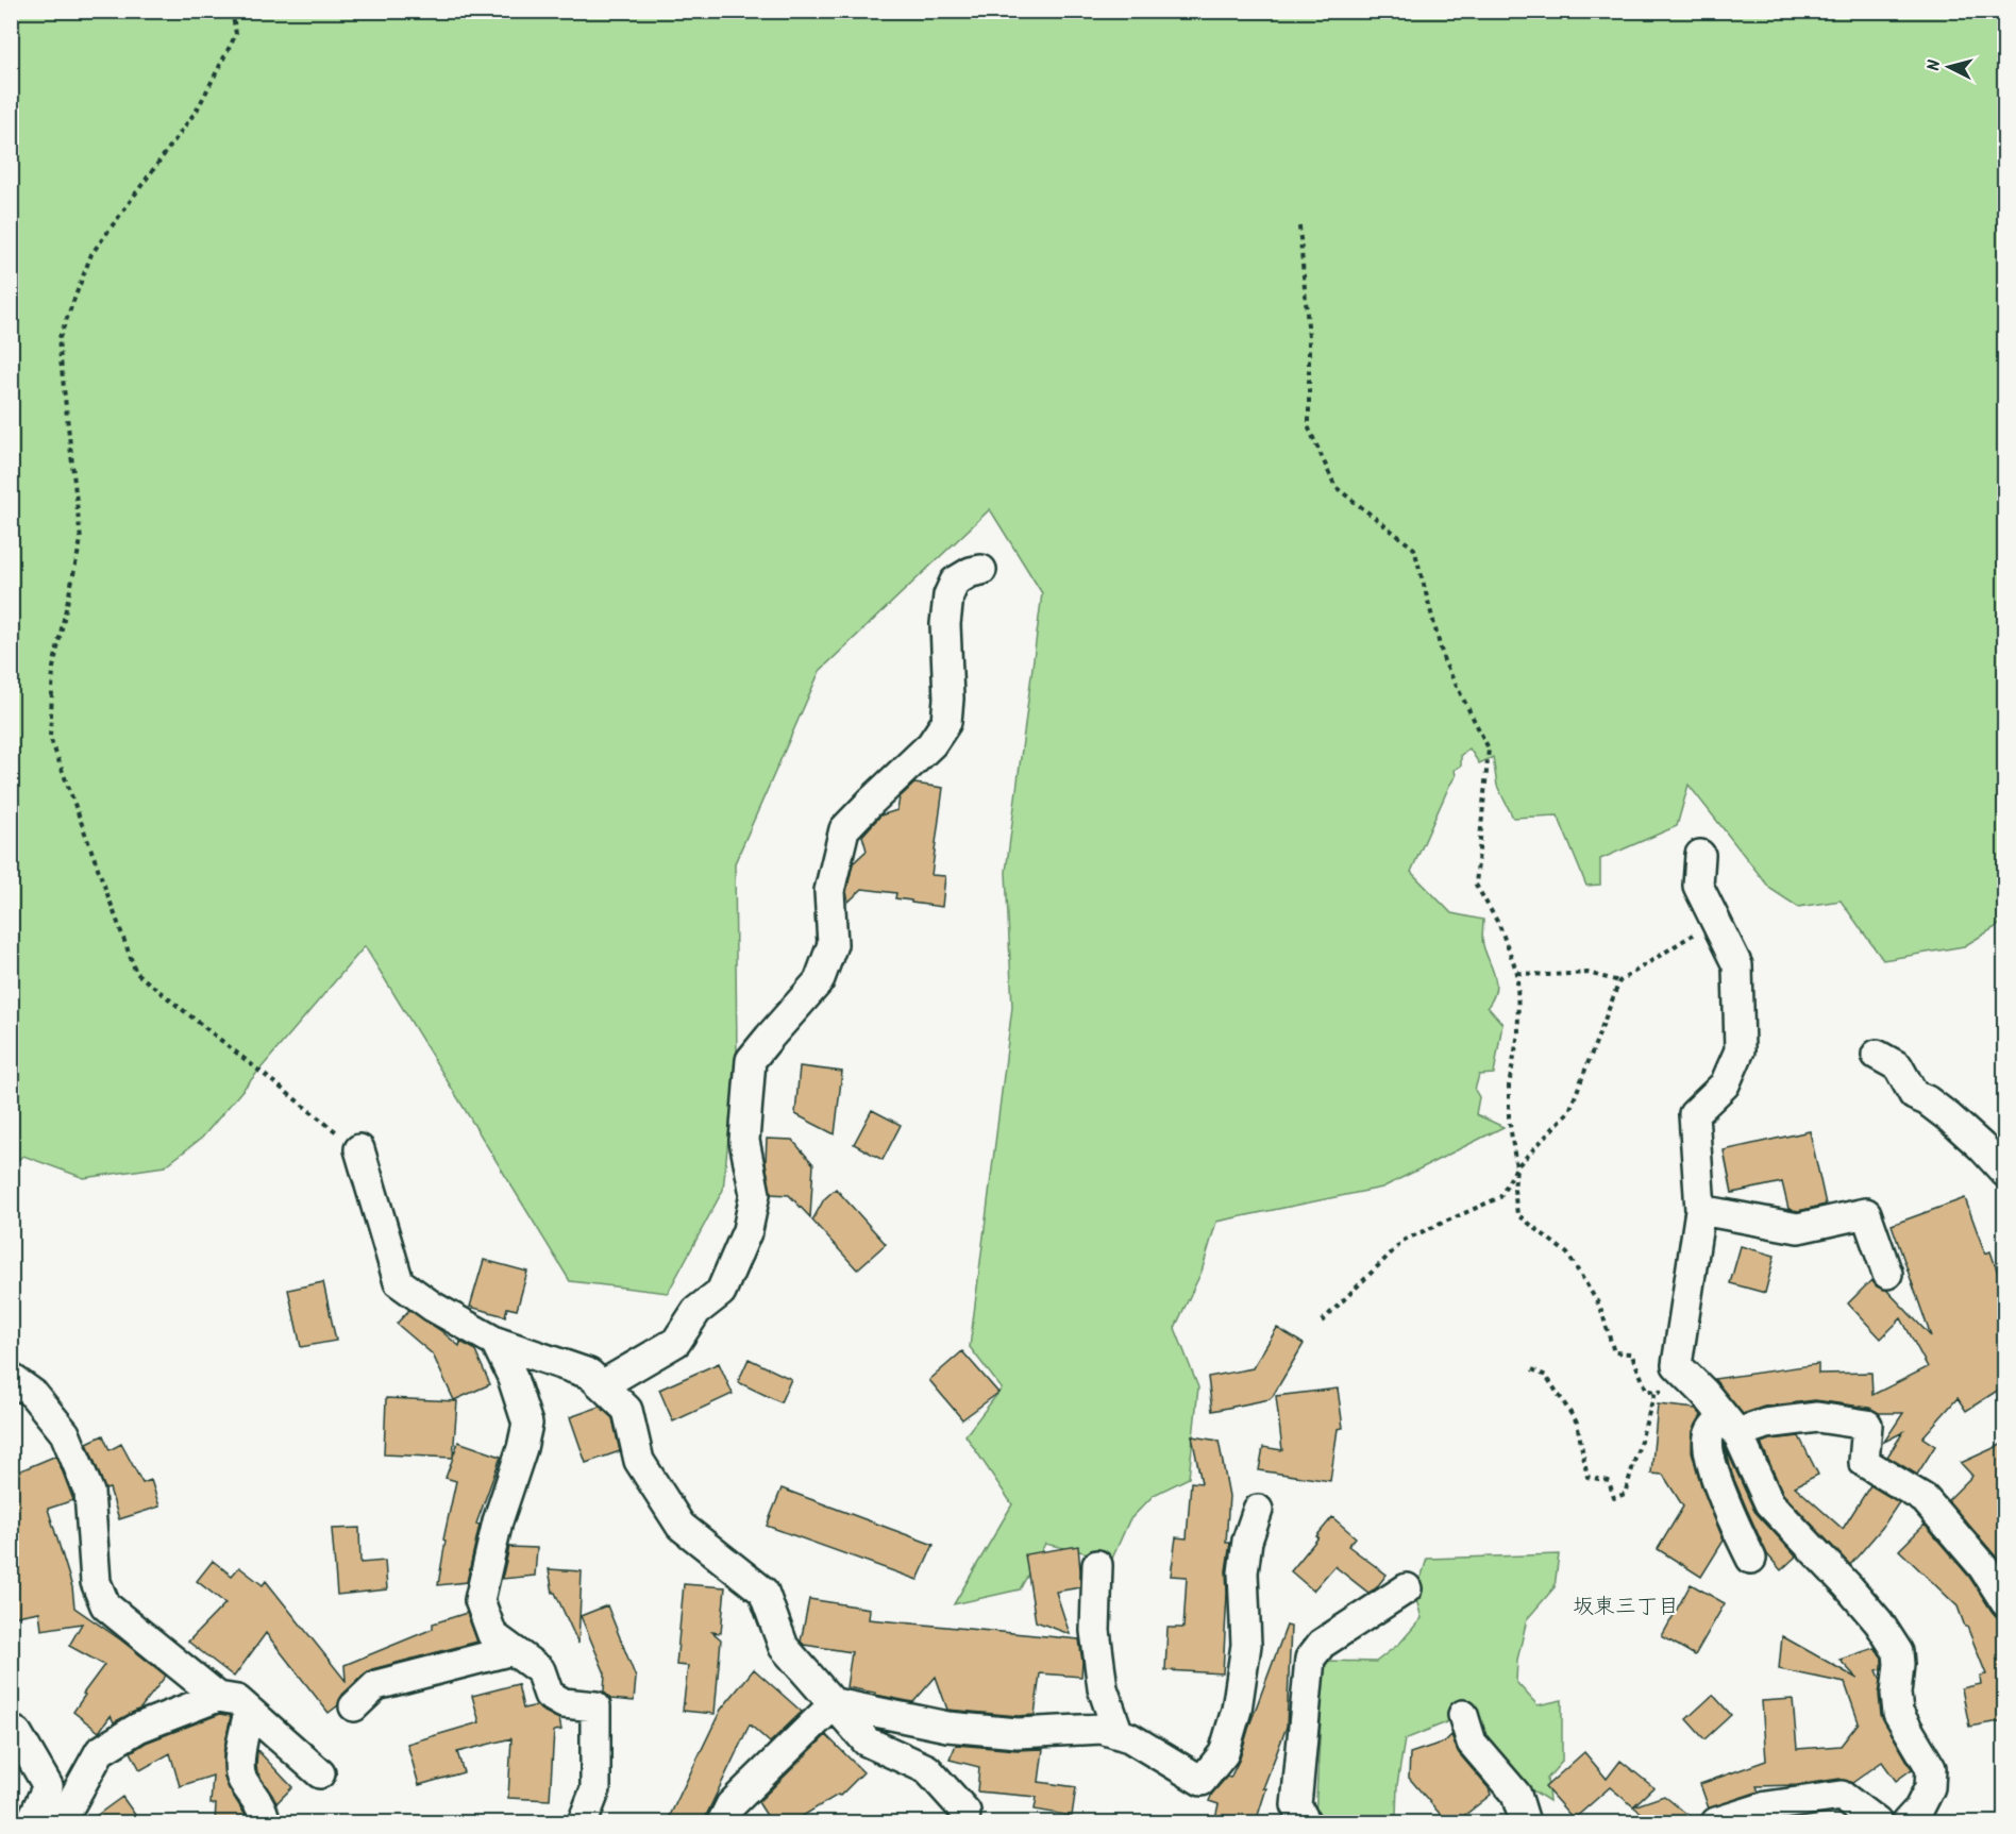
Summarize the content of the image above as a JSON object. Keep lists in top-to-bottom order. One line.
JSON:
{"districts":["坂東三丁目"],"north":"left"}
